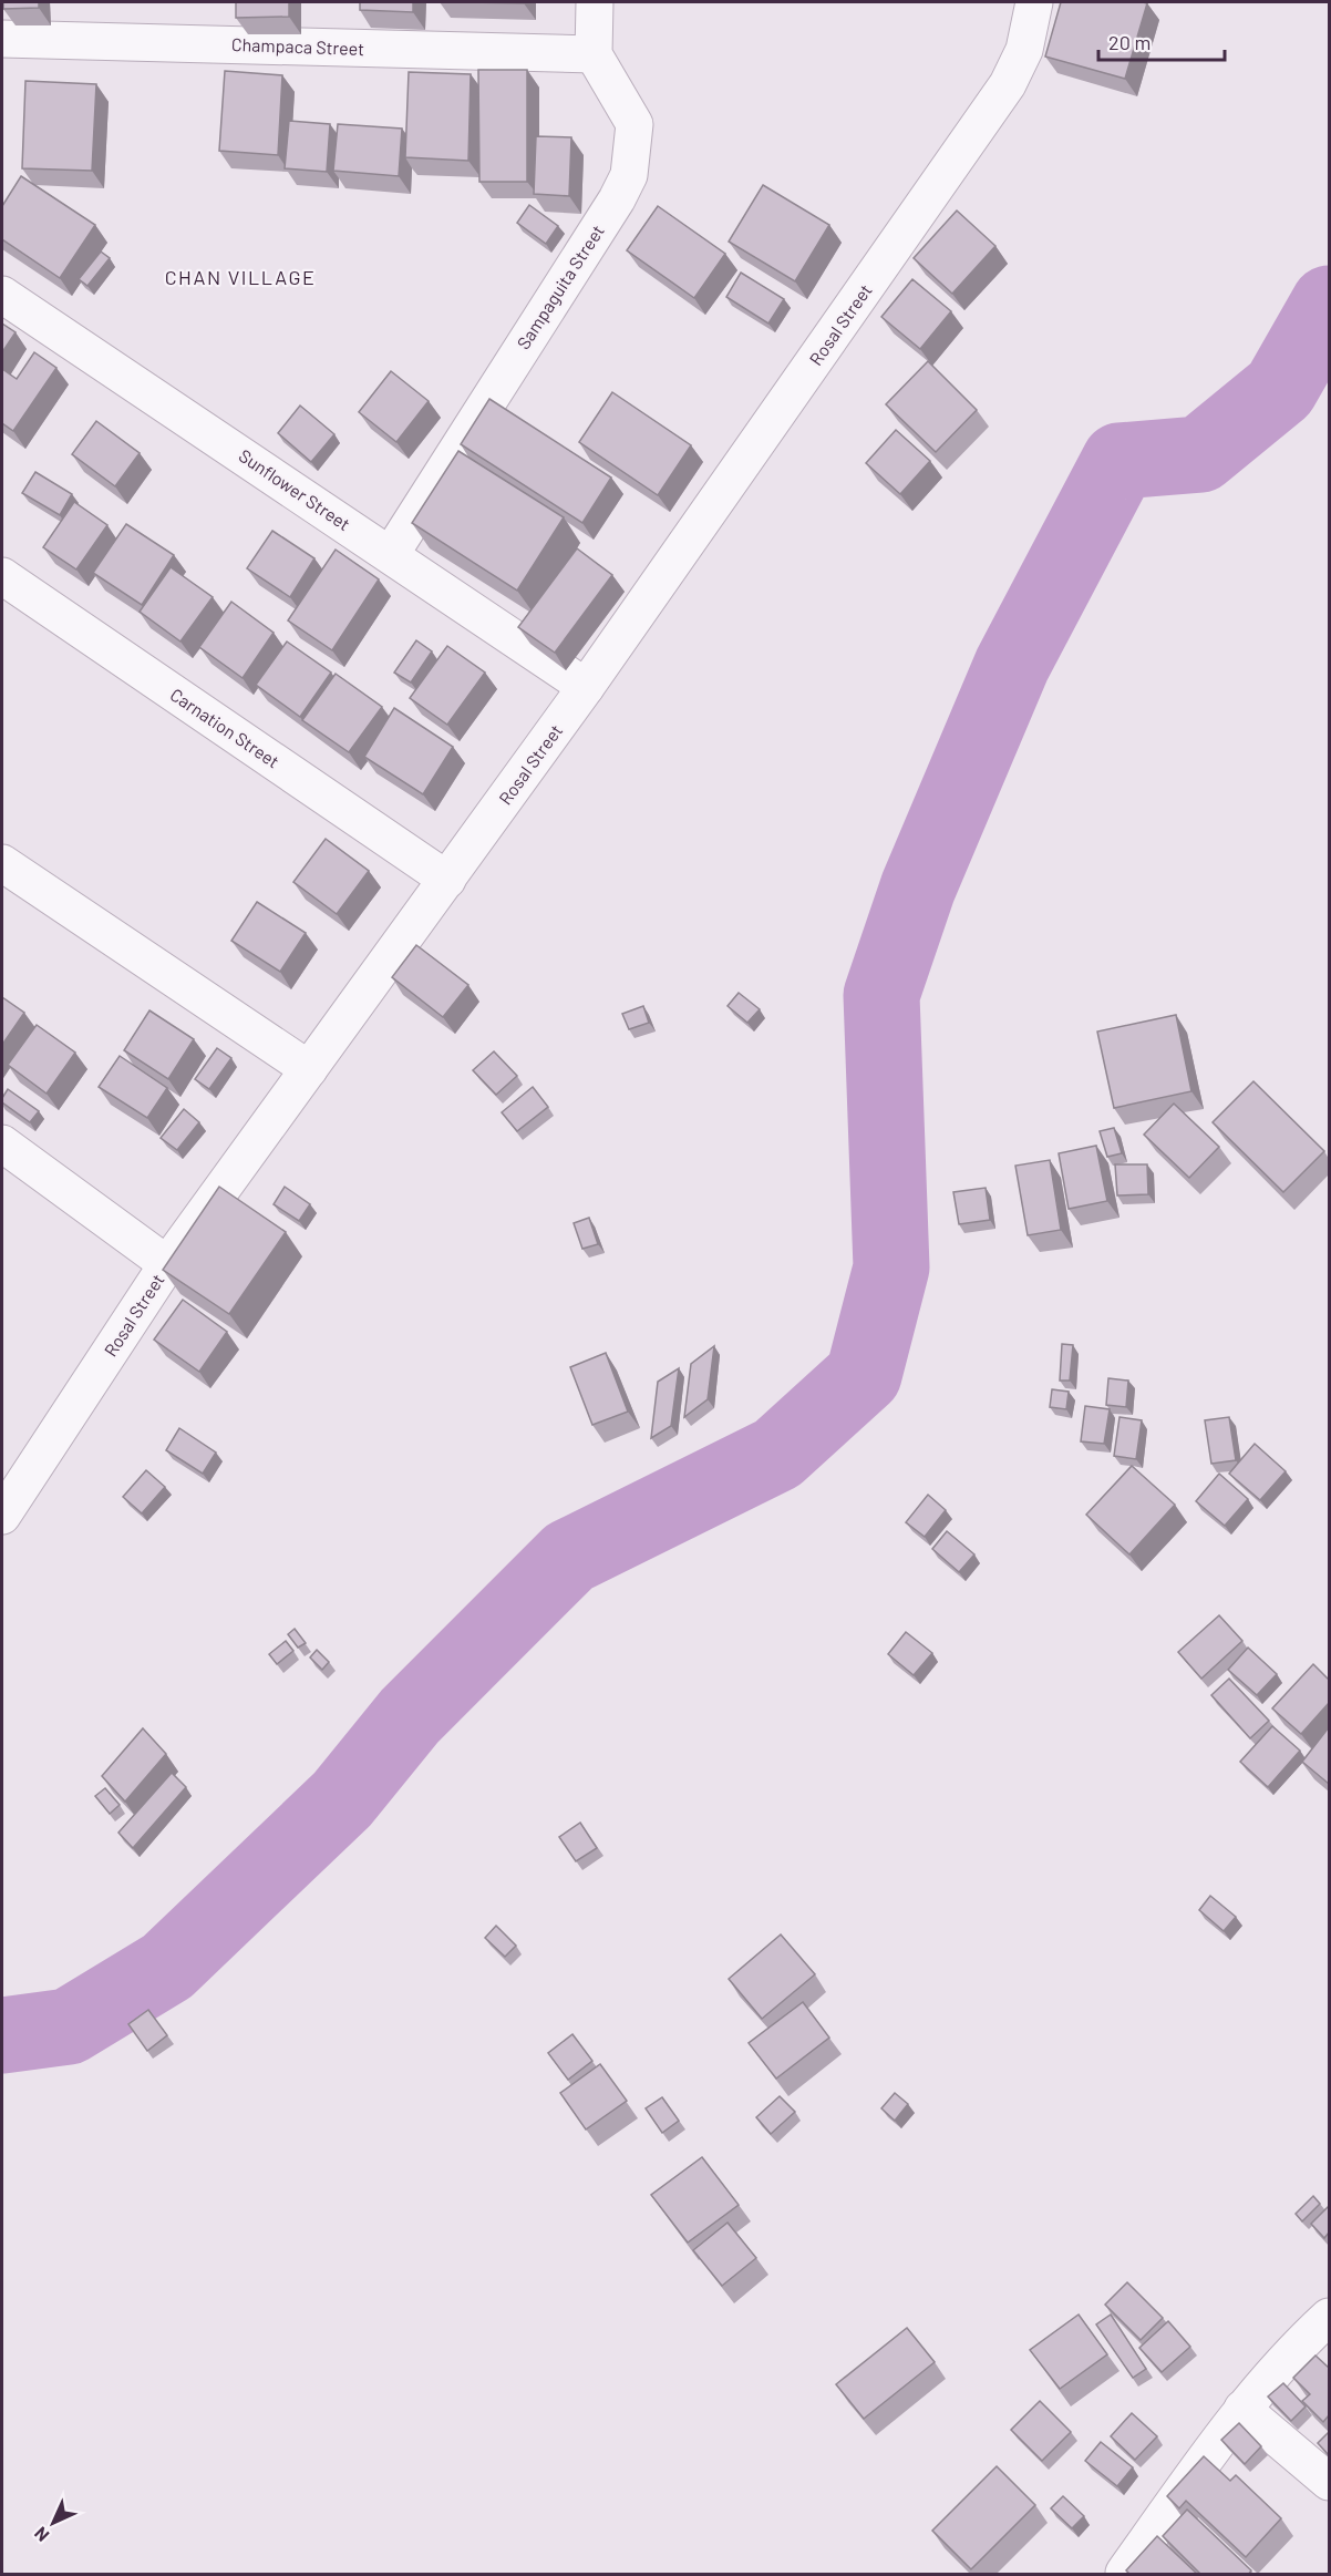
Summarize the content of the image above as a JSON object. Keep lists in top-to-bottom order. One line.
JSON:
{"streets":{"street":["Champaca Street","Sampaguita Street","Rosal Street","Sunflower Street","Carnation Street"]},"crossings":[["Champaca Street","Sampaguita Street"],["Sampaguita Street","Sunflower Street"],["Rosal Street","Sunflower Street"],["Rosal Street","Carnation Street"]],"districts":["CHAN VILLAGE"],"scale_bar":"20 m","north":"bottom left"}
